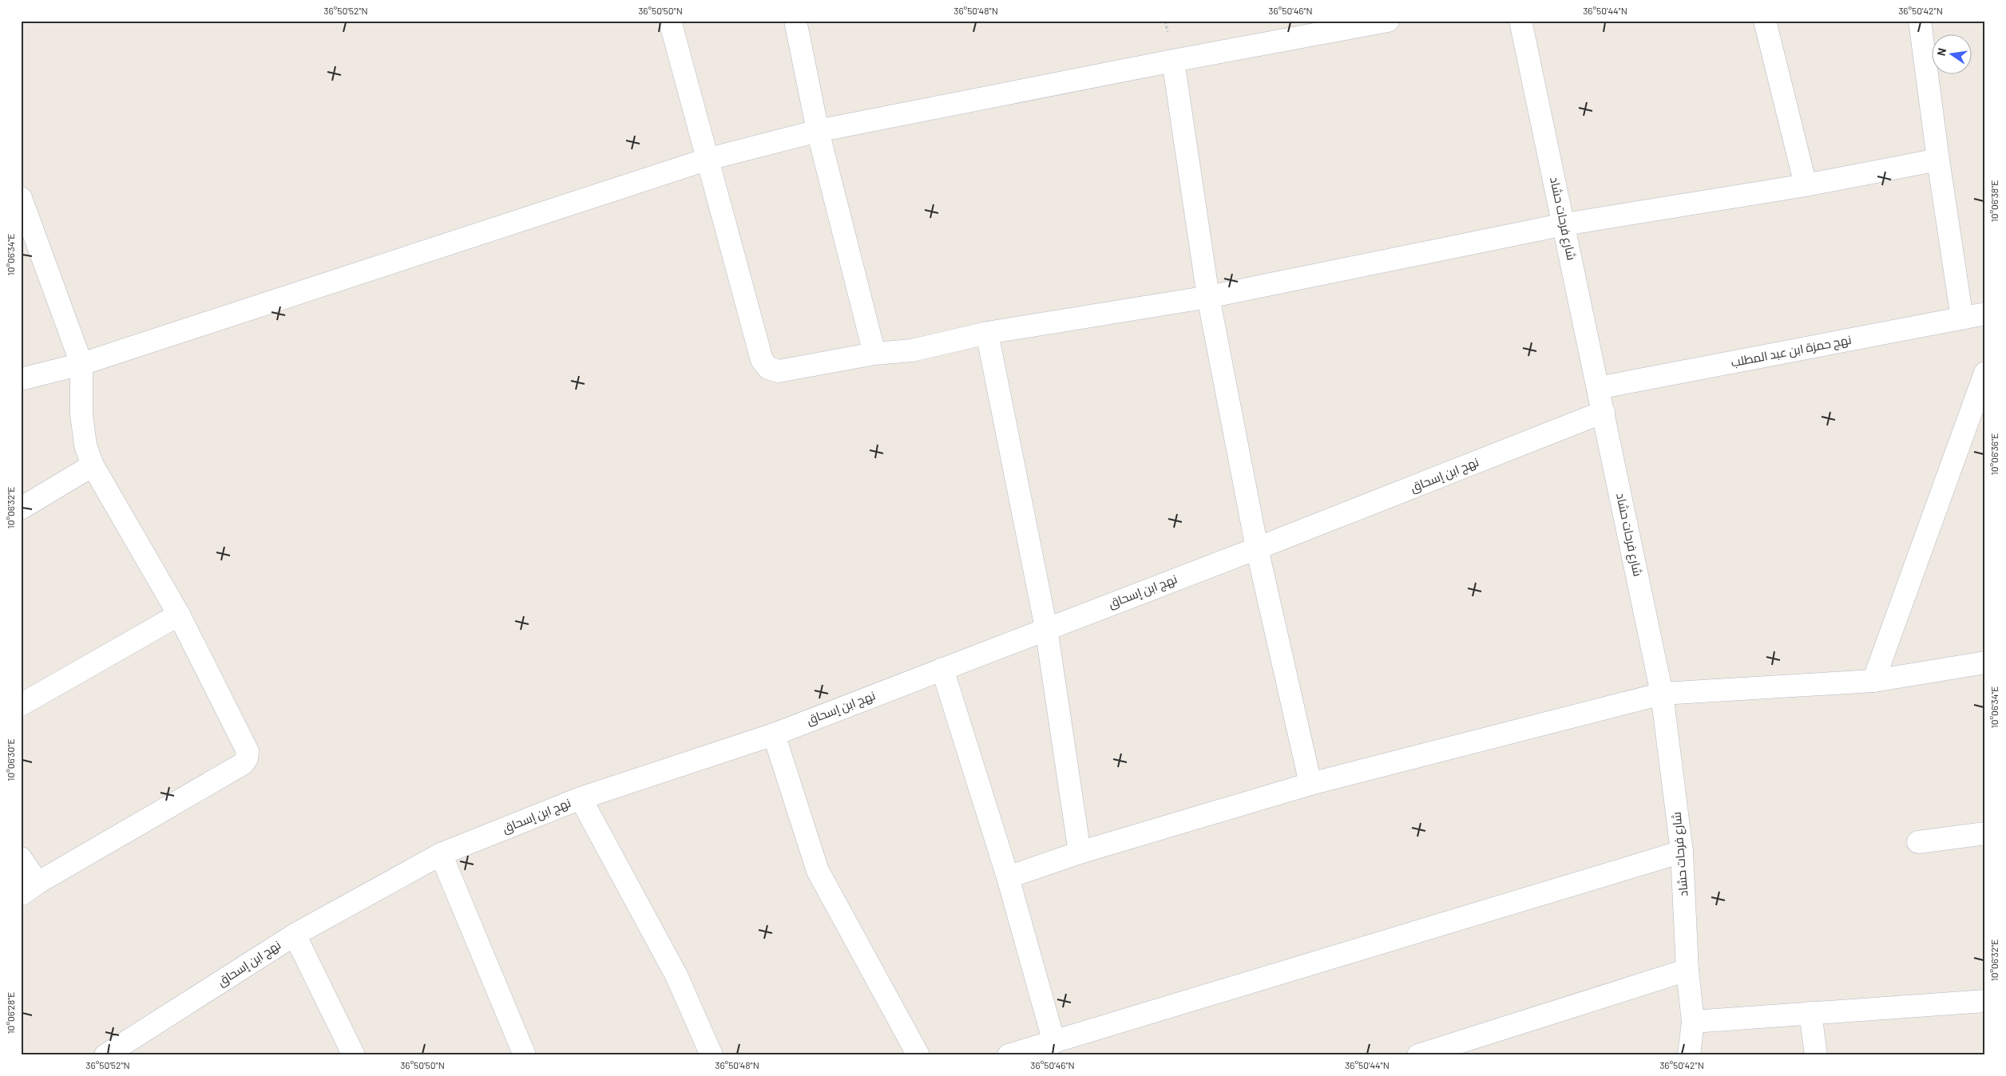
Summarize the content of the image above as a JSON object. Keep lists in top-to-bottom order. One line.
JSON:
{"streets":{"street":["شارع فرحات حشاد","نهج حمزة ابن عبد المطلب","نهج ابن إسحاق"]},"crossings":[["شارع فرحات حشاد","نهج حمزة ابن عبد المطلب"],["شارع فرحات حشاد","نهج ابن إسحاق"]],"north":"left","coordinates":["36°50'52\"N","36°50'50\"N","36°50'48\"N","36°50'46\"N","36°50'44\"N","36°50'42\"N","10°06'38\"E","10°06'34\"E","10°06'36\"E","10°06'32\"E","10°06'30\"E","10°06'28\"E"]}
